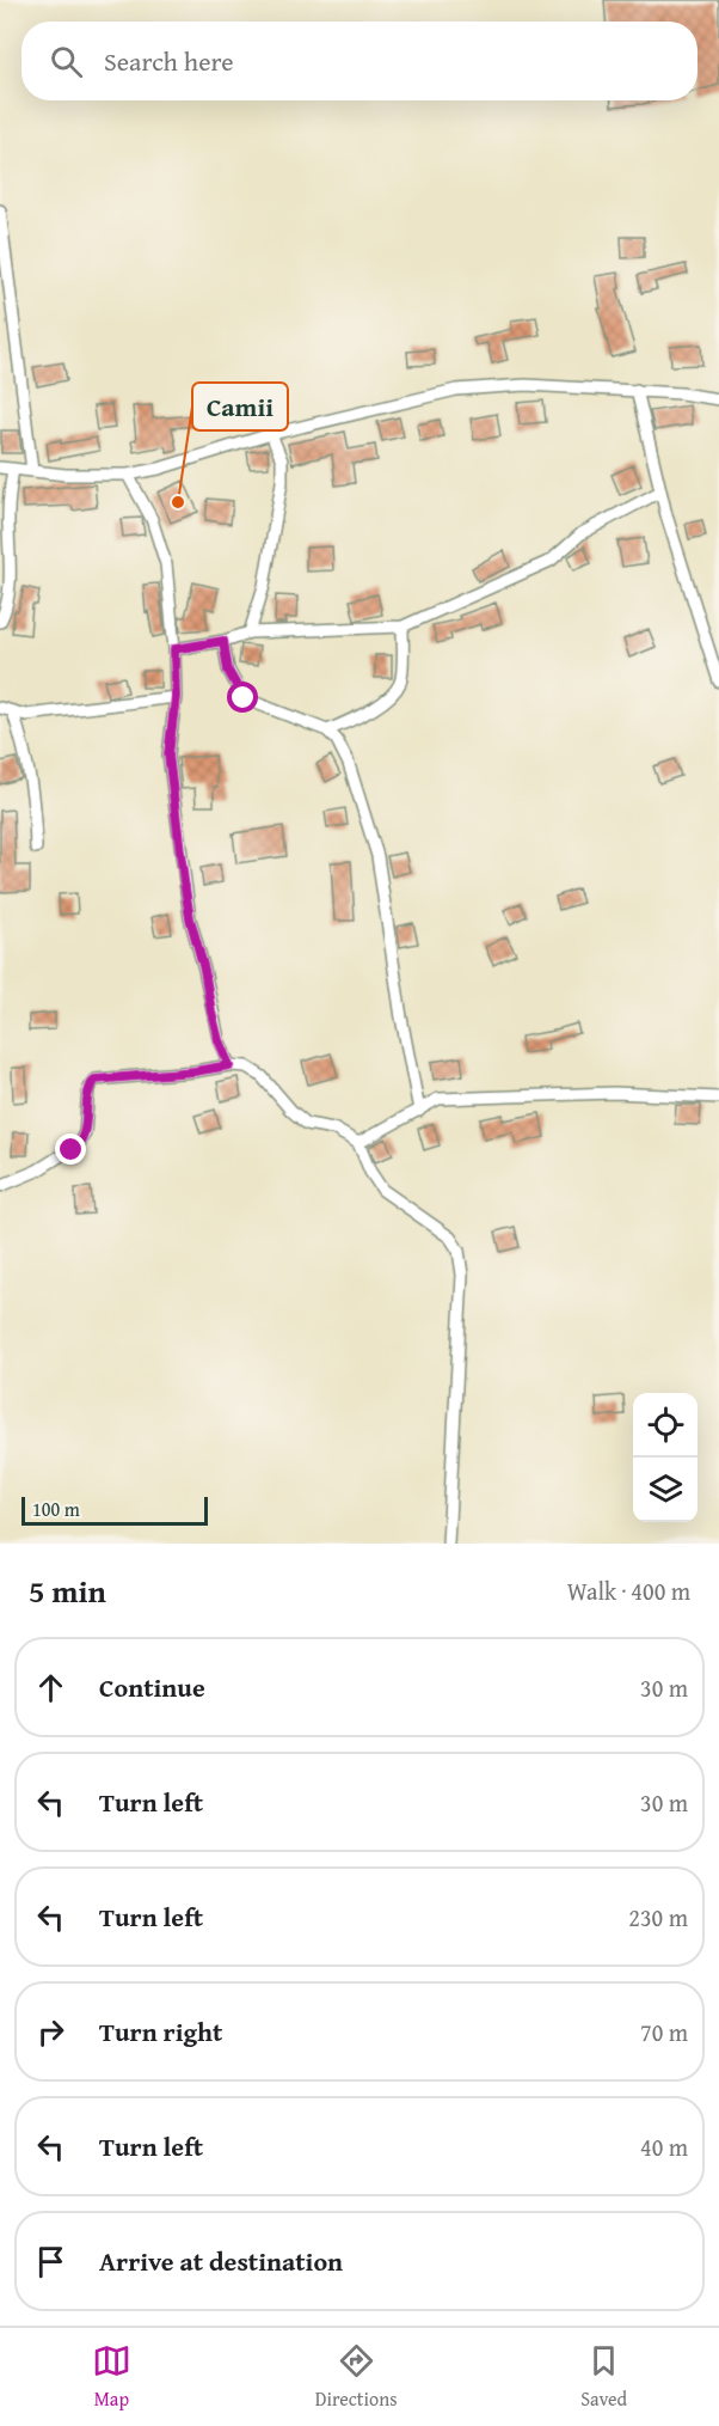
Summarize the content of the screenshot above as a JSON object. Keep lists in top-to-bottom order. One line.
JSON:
{"places":["Camii"],"scale_bar":"100 m","page":{"search":"Search here","scale":"100 m","heading":["5 min","Walk · 400 m"],"list":[["Continue","30 m"],["Turn left","30 m"],["Turn left","230 m"],["Turn right","70 m"],["Turn left","40 m"],"Arrive at destination"],"nav":["Map","Directions","Saved"]}}
